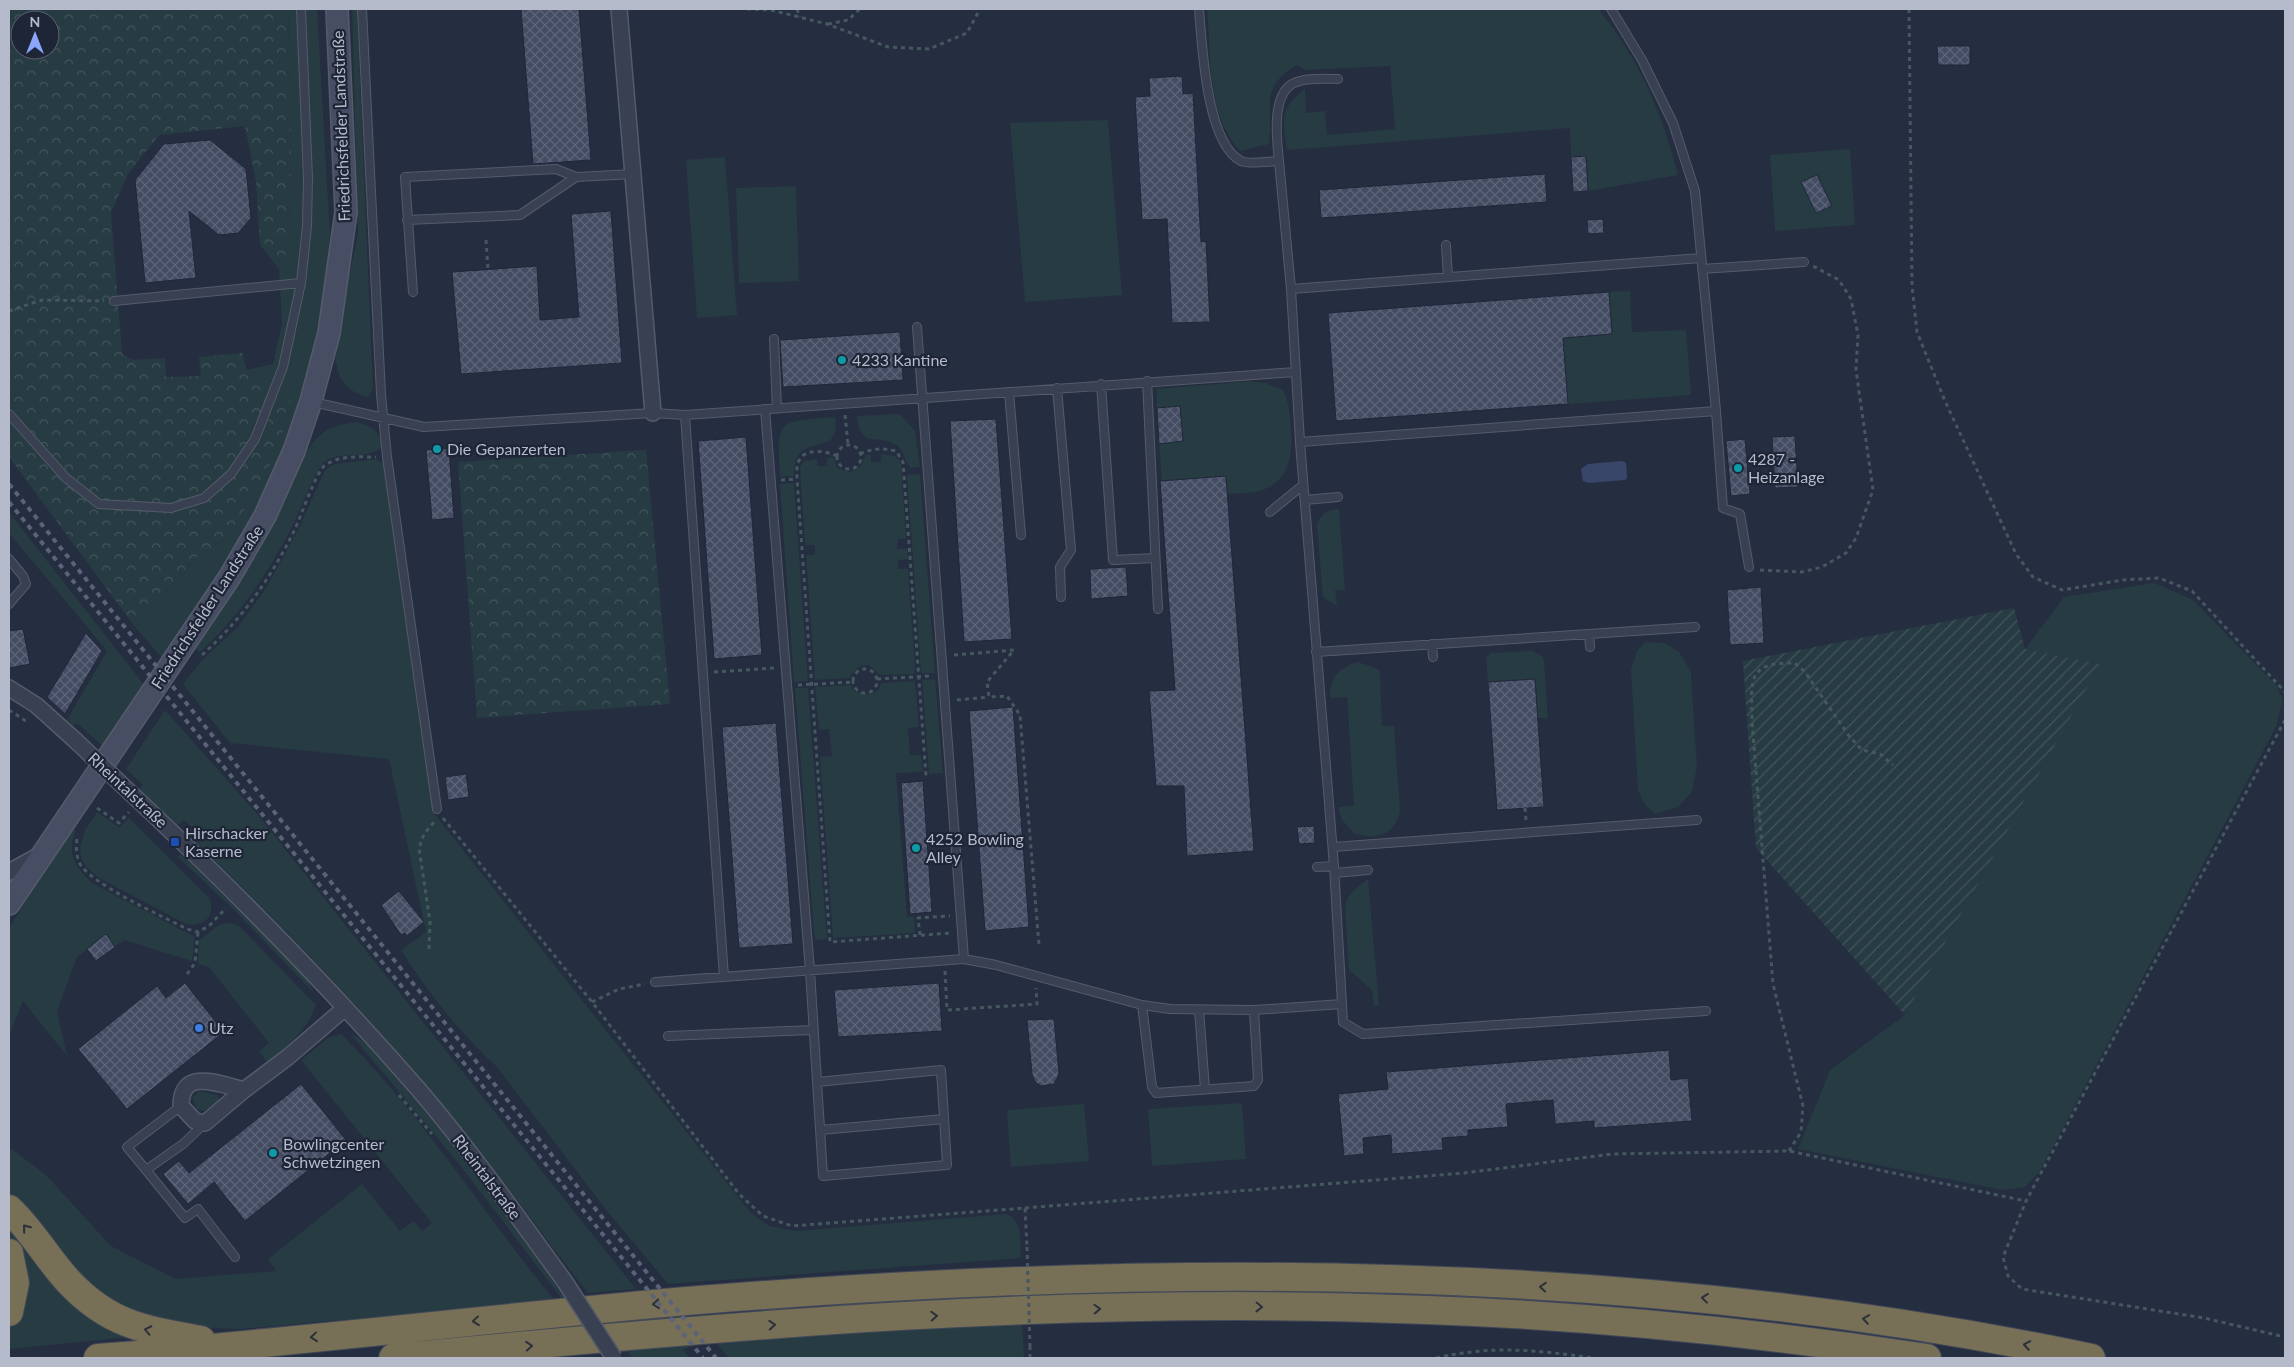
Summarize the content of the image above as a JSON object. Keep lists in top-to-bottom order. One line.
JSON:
{"streets":{"main road":["Friedrichsfelder Landstraße"],"street":["Rheintalstraße"]},"places":{"other":["4233 Kantine","Die Gepanzerten","4287 - Heizanlage","4252 Bowling Alley","Utz","Bowlingcenter Schwetzingen"],"transit":["Hirschacker Kaserne"]},"north":"top"}
